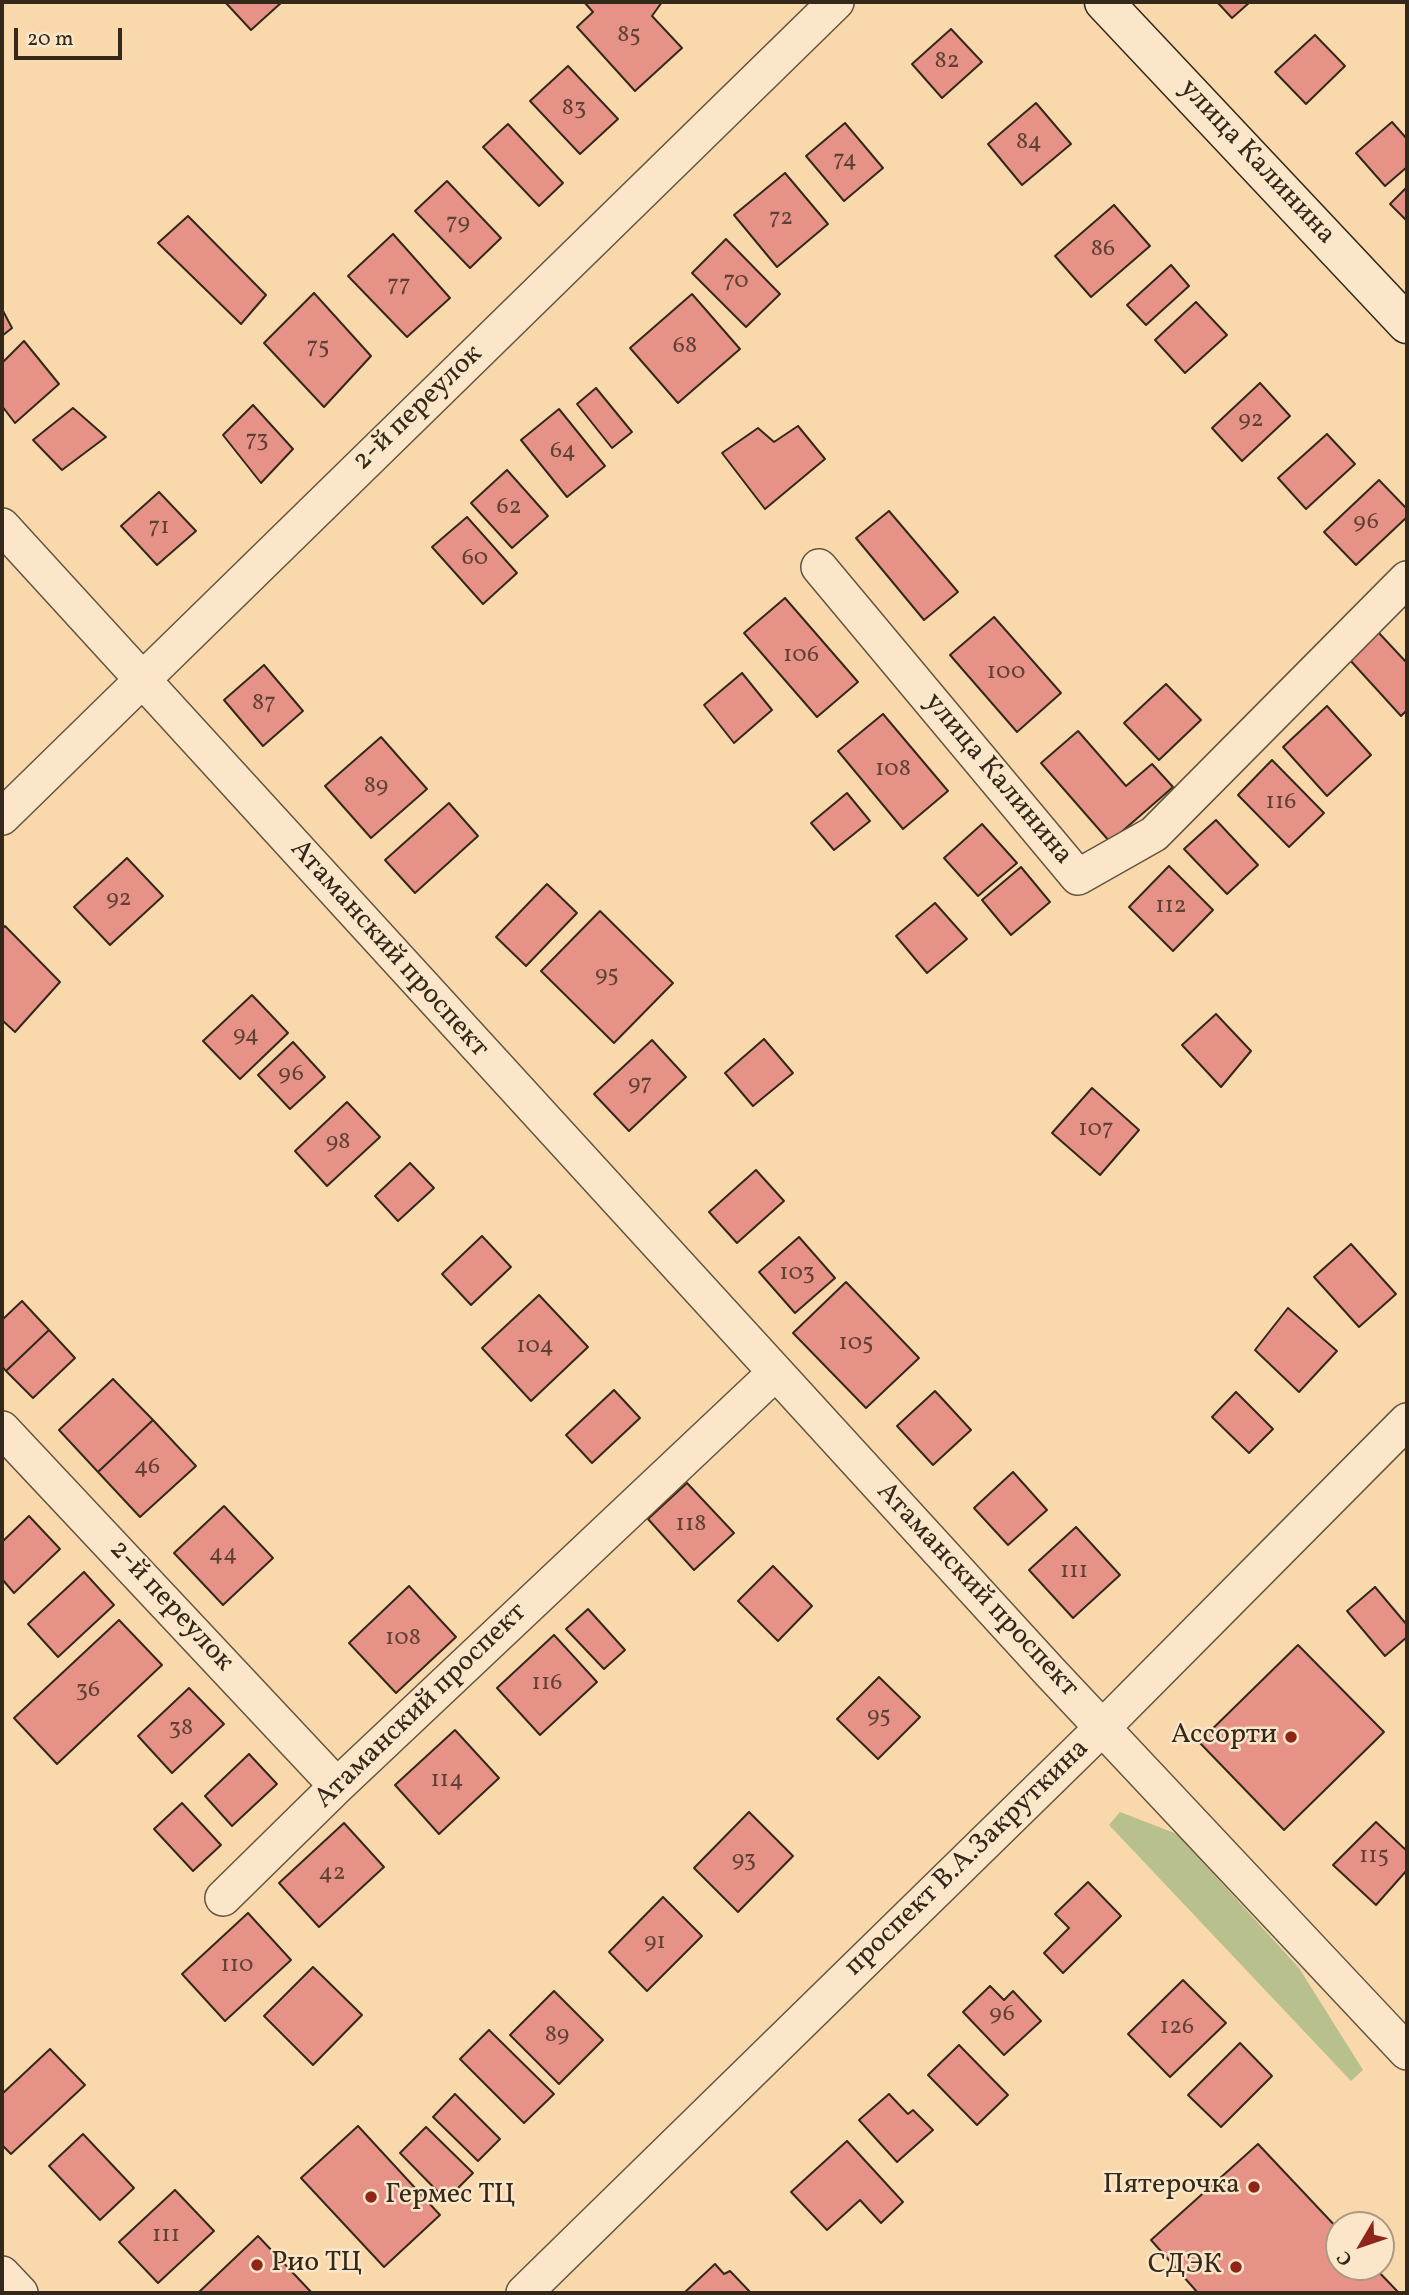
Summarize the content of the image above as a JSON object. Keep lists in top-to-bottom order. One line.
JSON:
{"streets":{"main road":["улица Калинина"],"street":["2-й переулок","Атаманский проспект","проспект В.А.Закруткина"]},"crossings":[["2-й переулок","Атаманский проспект"],["Атаманский проспект","проспект В.А.Закруткина"]],"places":["Ассорти","Пятeрочка","Гермес ТЦ","Рио ТЦ","СДЭК"],"house_numbers":["85","82","83","84","74","72","79","86","70","77","68","75","92","73","64","62","96","71","60","106","100","87","108","89","116","92","112","95","94","96","97","107","98","103","105","104","46","118","44","111","108","116","36","95","38","114","115","93","42","91","110","96","126","89","111"],"scale_bar":"20 m","north":"bottom left"}
